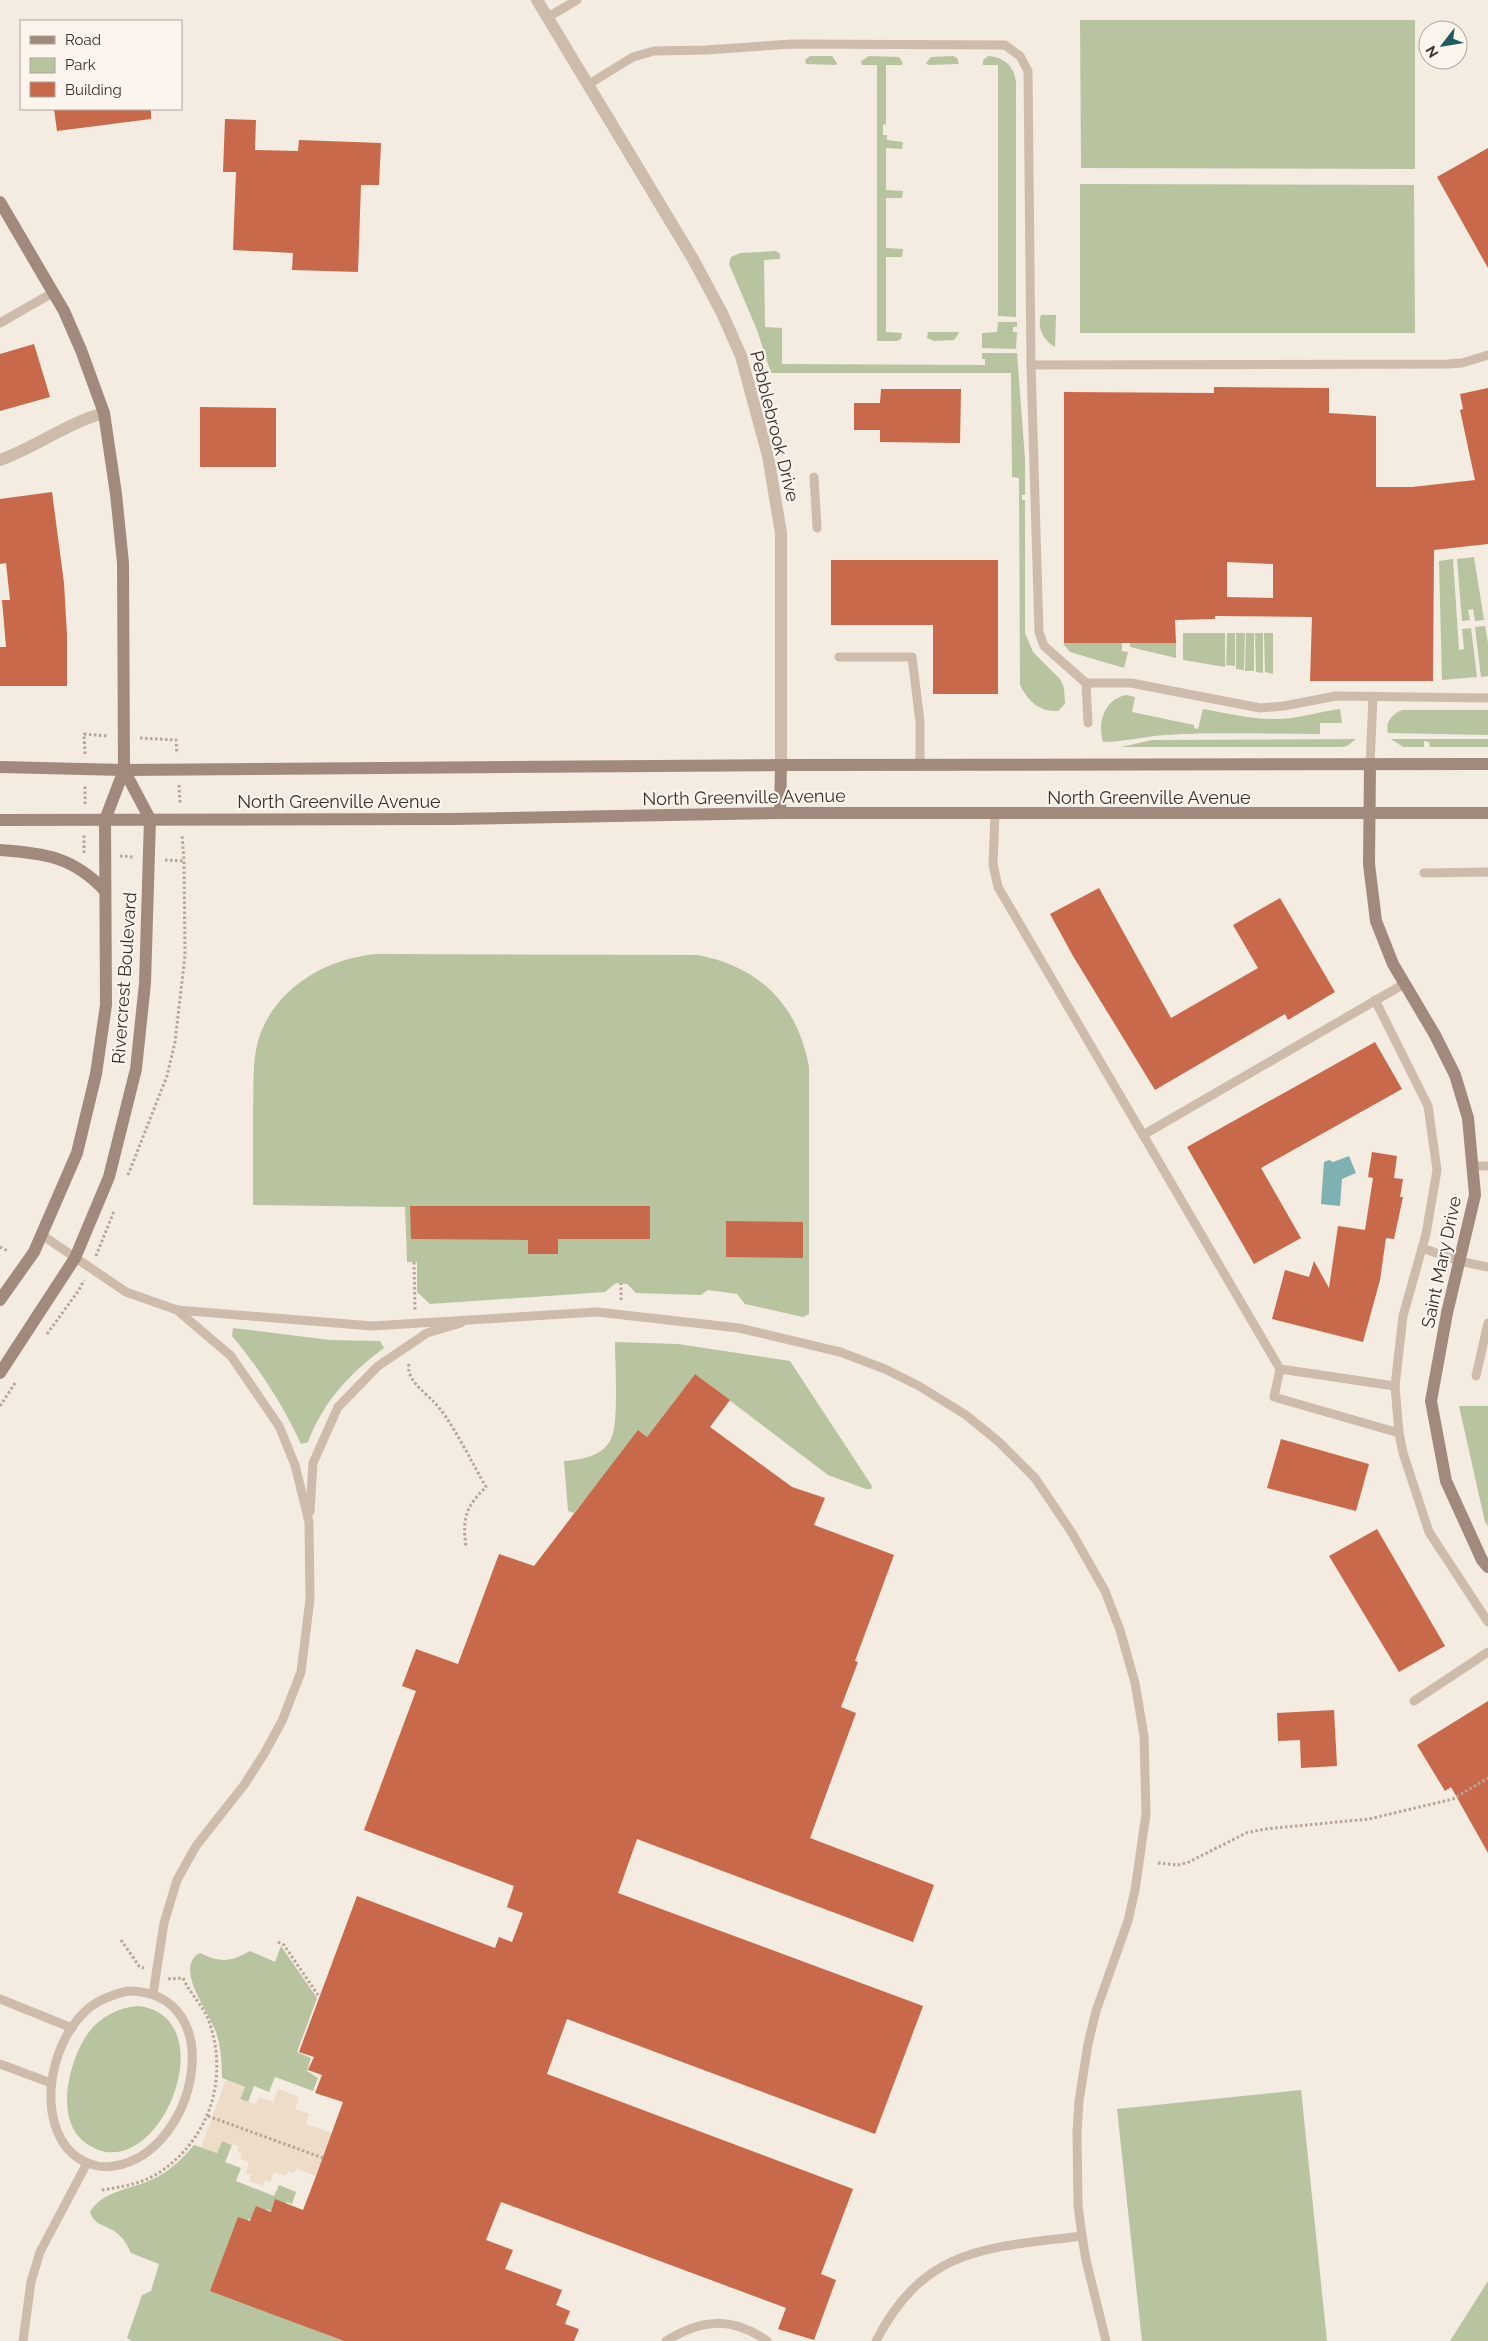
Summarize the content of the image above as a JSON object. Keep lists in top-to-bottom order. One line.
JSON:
{"streets":{"main road":["North Greenville Avenue","Rivercrest Boulevard","Saint Mary Drive"],"street":["Pebblebrook Drive"]},"crossings":[["Pebblebrook Drive","North Greenville Avenue"],["North Greenville Avenue","Rivercrest Boulevard"],["North Greenville Avenue","Saint Mary Drive"]],"legend":["Road","Park","Building"],"north":"bottom left"}
